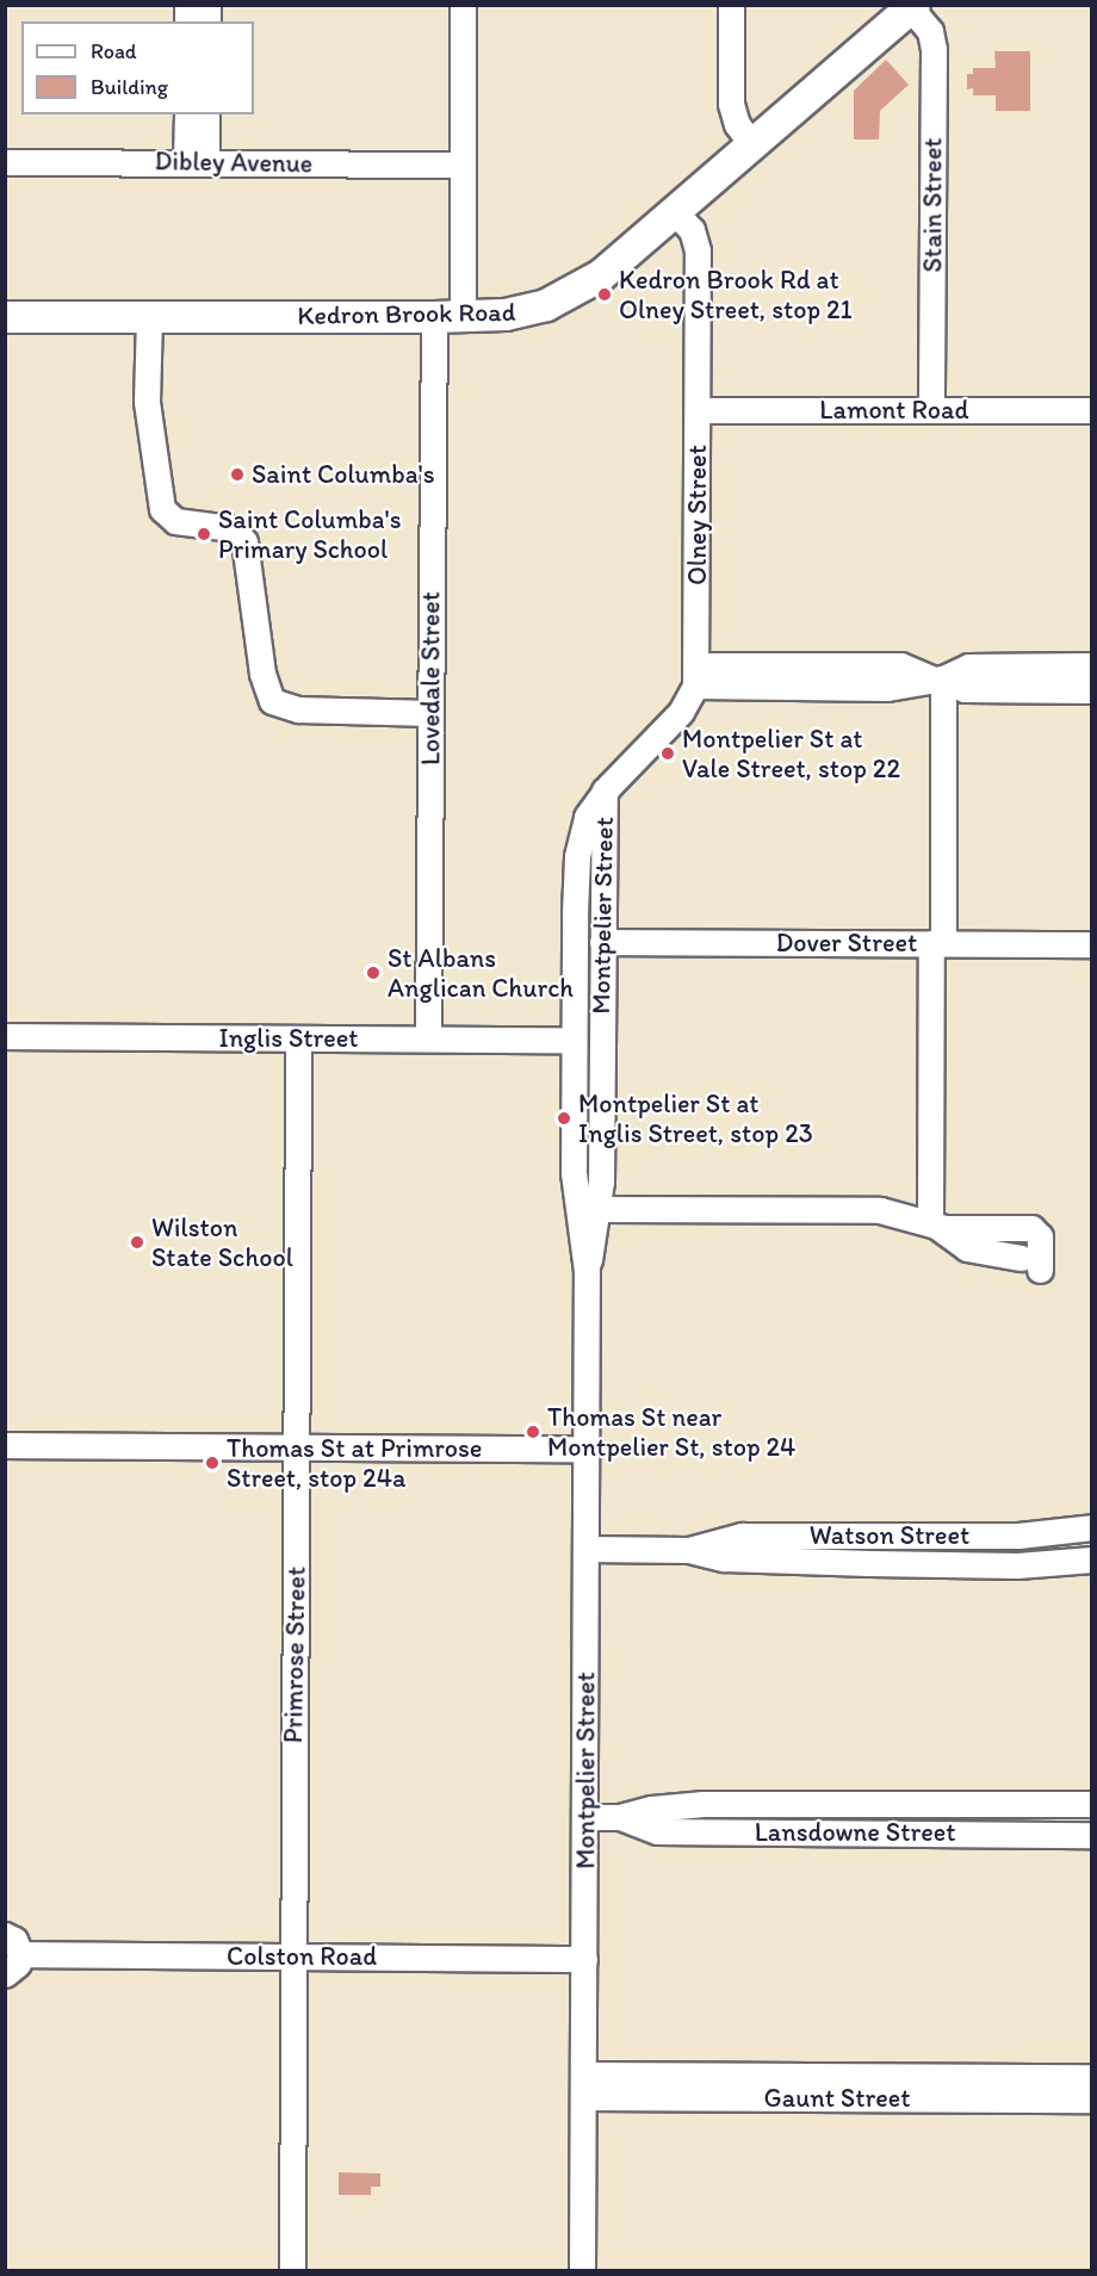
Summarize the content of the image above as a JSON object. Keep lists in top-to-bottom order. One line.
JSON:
{"streets":{"main road":["Kedron Brook Road"],"street":["Dibley Avenue","Stain Street","Lamont Road","Olney Street","Lovedale Street","Montpelier Street","Dover Street","Inglis Street","Watson Street","Primrose Street","Lansdowne Street","Colston Road","Gaunt Street"]},"crossings":[["Dibley Avenue","Lovedale Street"],["Stain Street","Kedron Brook Road"],["Stain Street","Lamont Road"],["Kedron Brook Road","Olney Street"],["Kedron Brook Road","Lovedale Street"],["Lamont Road","Olney Street"],["Lovedale Street","Inglis Street"],["Montpelier Street","Dover Street"],["Montpelier Street","Inglis Street"],["Montpelier Street","Watson Street"],["Montpelier Street","Lansdowne Street"],["Montpelier Street","Colston Road"],["Montpelier Street","Gaunt Street"],["Inglis Street","Primrose Street"],["Primrose Street","Colston Road"]],"places":["Kedron Brook Rd at Olney Street, stop 21","Saint Columba's","Saint Columba's Primary School","Montpelier St at Vale Street, stop 22","St Albans Anglican Church","Montpelier St at Inglis Street, stop 23","Wilston State School","Thomas St near Montpelier St, stop 24","Thomas St at Primrose Street, stop 24a"],"legend":["Road","Building"]}
